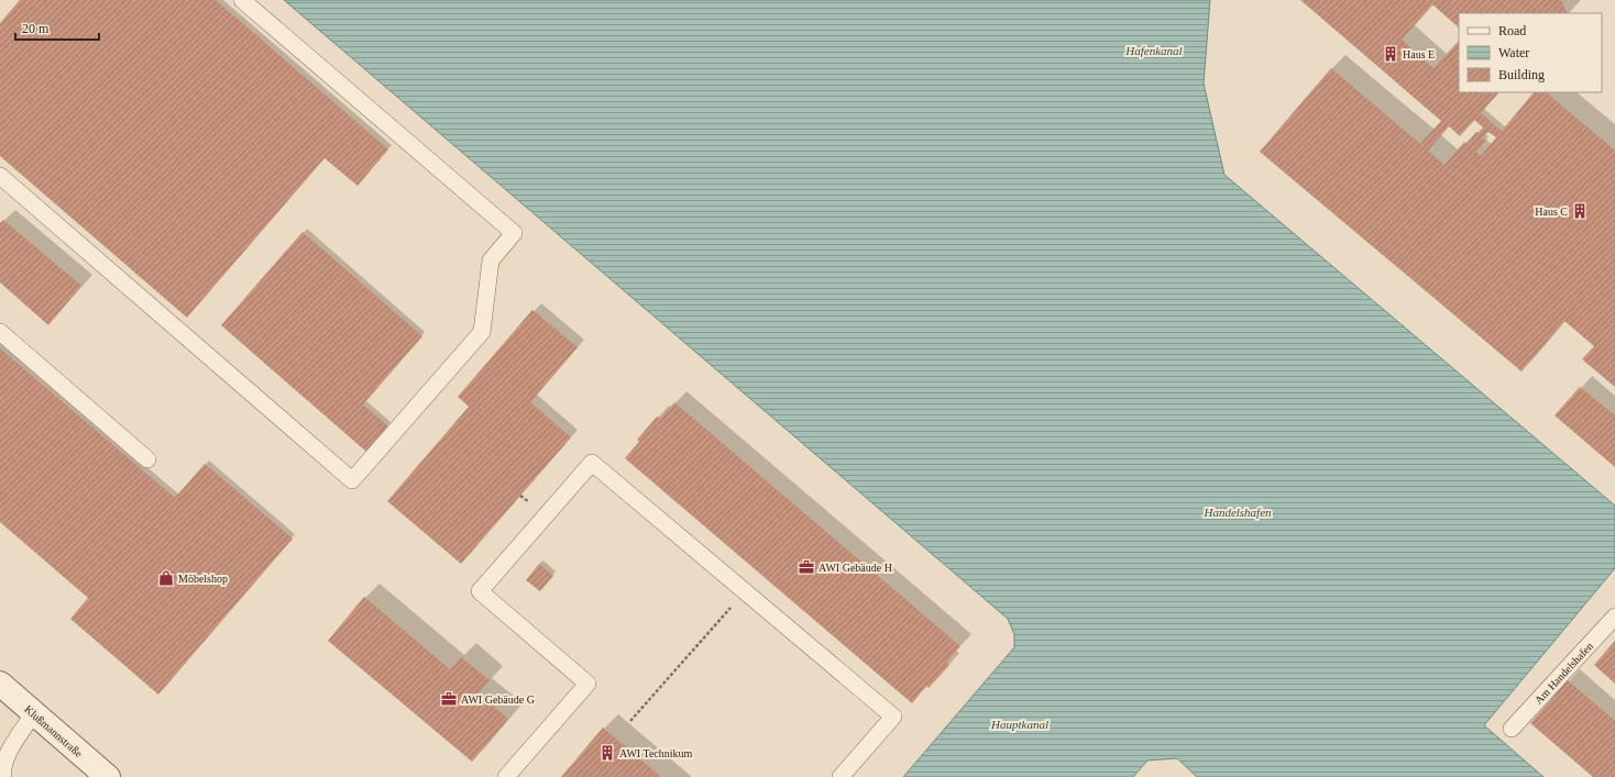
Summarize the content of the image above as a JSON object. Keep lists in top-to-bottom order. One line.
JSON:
{"streets":{"street":["Klußmannstraße"],"lane":["Am Handelshafen"]},"water":["Hafenkanal","Handelshafen","Hauptkanal"],"places":{"building":["Haus E","Haus C","AWI Technikum"],"office":["AWI Gebäude H","AWI Gebäude G"],"shop":["Möbelshop"]},"legend":["Road","Water","Building"],"scale_bar":"20 m"}
